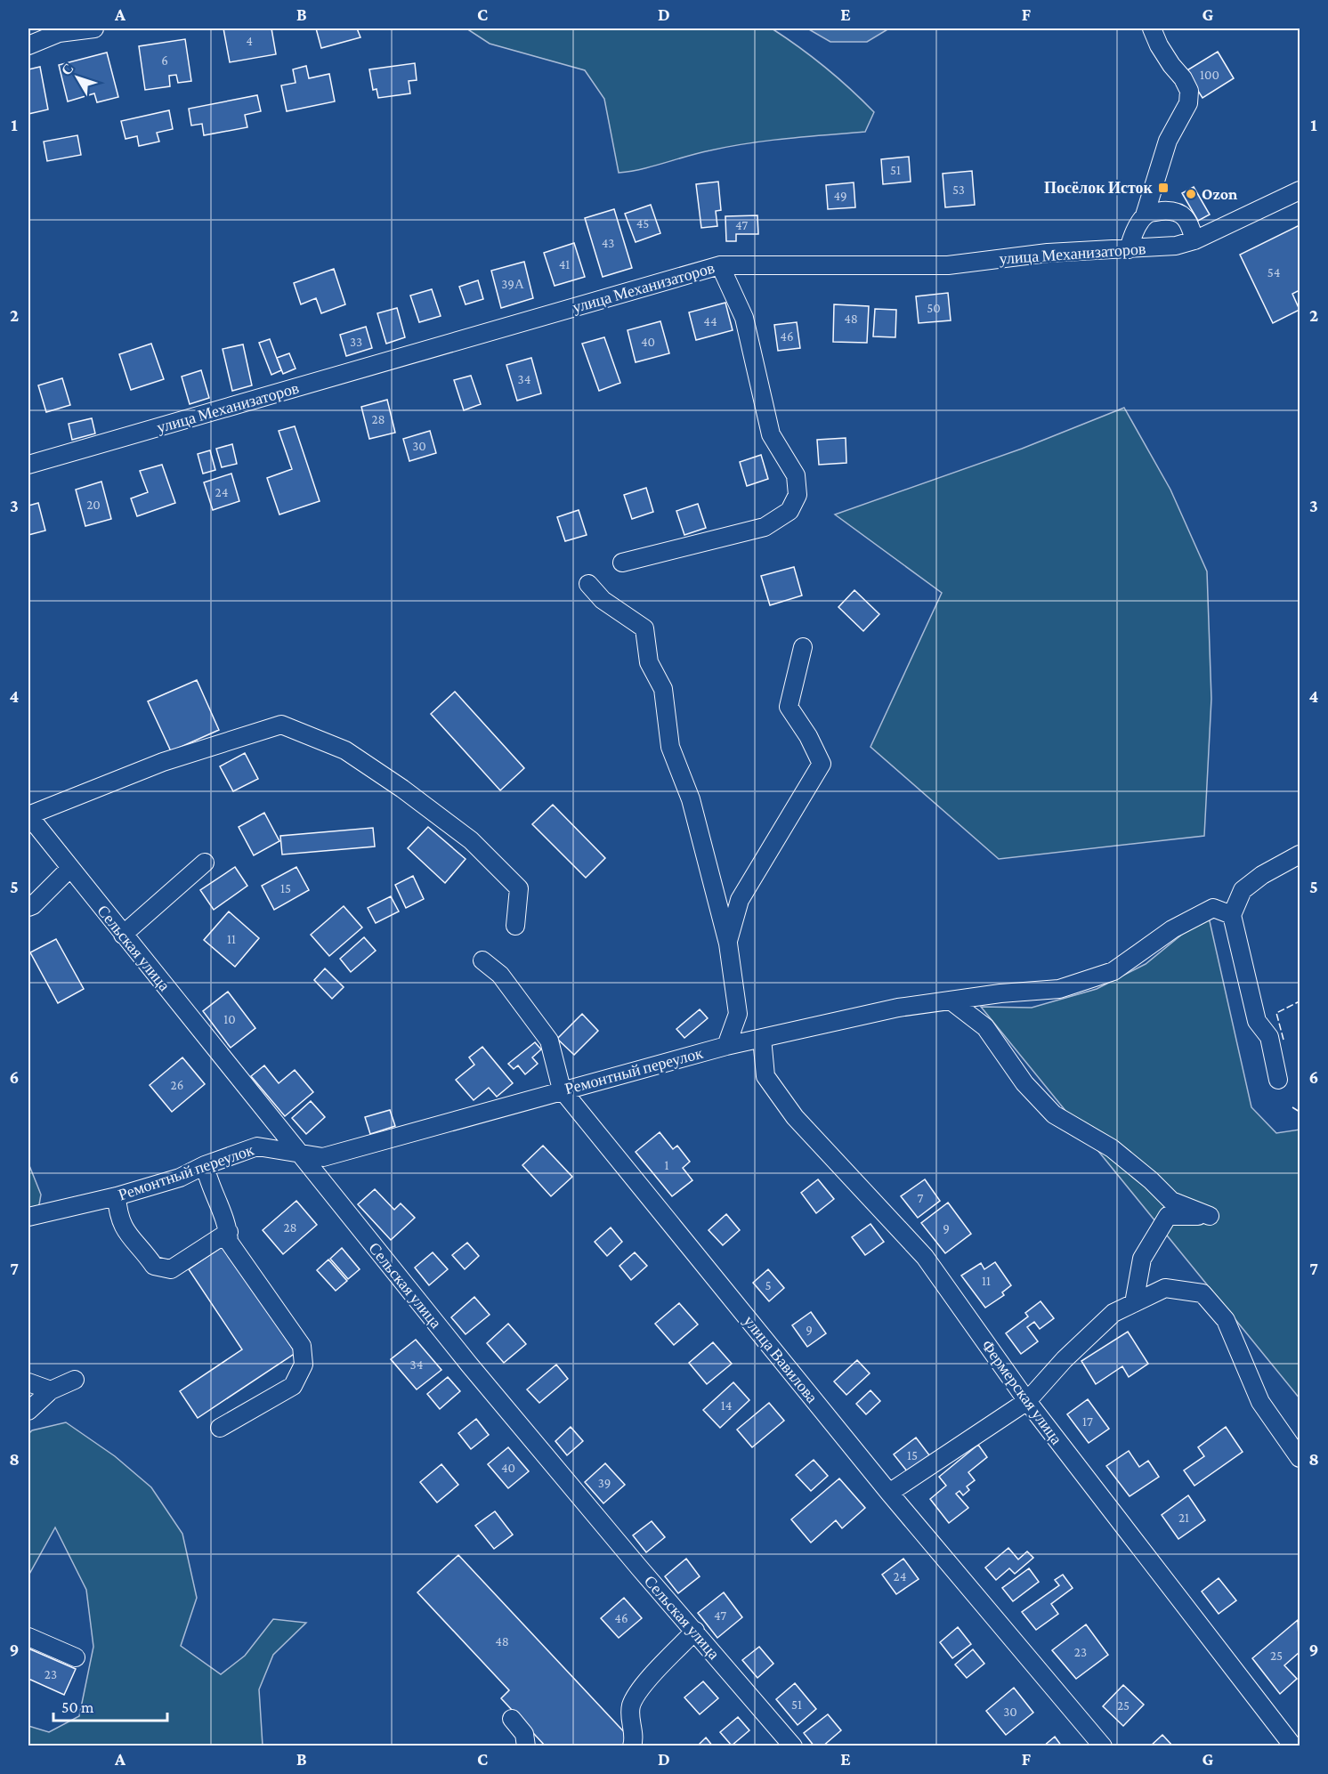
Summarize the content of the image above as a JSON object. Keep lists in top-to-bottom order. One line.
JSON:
{"streets":{"street":["улица Механизаторов","Сельская улица","Ремонтный переулок","улица Вавилова","Фермерская улица"]},"crossings":[["Сельская улица","Ремонтный переулок"],["Ремонтный переулок","улица Вавилова"],["Ремонтный переулок","Фермерская улица"]],"places":{"transit":["Посёлок Исток"],"other":["Ozon"]},"house_numbers":["4","6","100","51","53","49","45","47","43","41","54","39А","50","48","44","46","33","40","34","28","30","24","20","15","11","10","26","1","7","28","9","11","5","9","34","14","17","15","40","39","21","24","47","46","48","23","25","23","51","25","30"],"scale_bar":"50 m","north":"top left","grid":{"columns":["A","B","C","D","E","F","G"],"rows":["1","2","3","4","5","6","7","8","9"]}}
